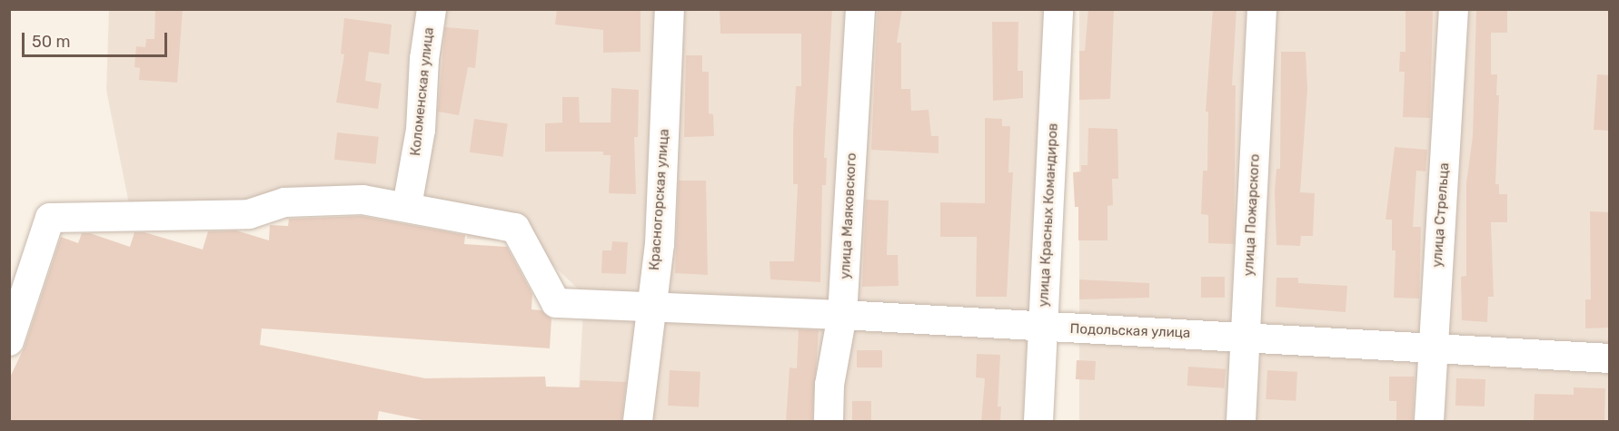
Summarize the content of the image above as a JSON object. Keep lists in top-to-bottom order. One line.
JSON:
{"streets":{"street":["Коломенская улица","Красногорская улица","улица Красных Командиров","улица Пожарского","улица Стрельца","улица Маяковского","Подольская улица"]},"crossings":[["Коломенская улица","Подольская улица"],["Красногорская улица","Подольская улица"],["улица Красных Командиров","Подольская улица"],["улица Пожарского","Подольская улица"],["улица Стрельца","Подольская улица"],["улица Маяковского","Подольская улица"]],"scale_bar":"50 m"}
